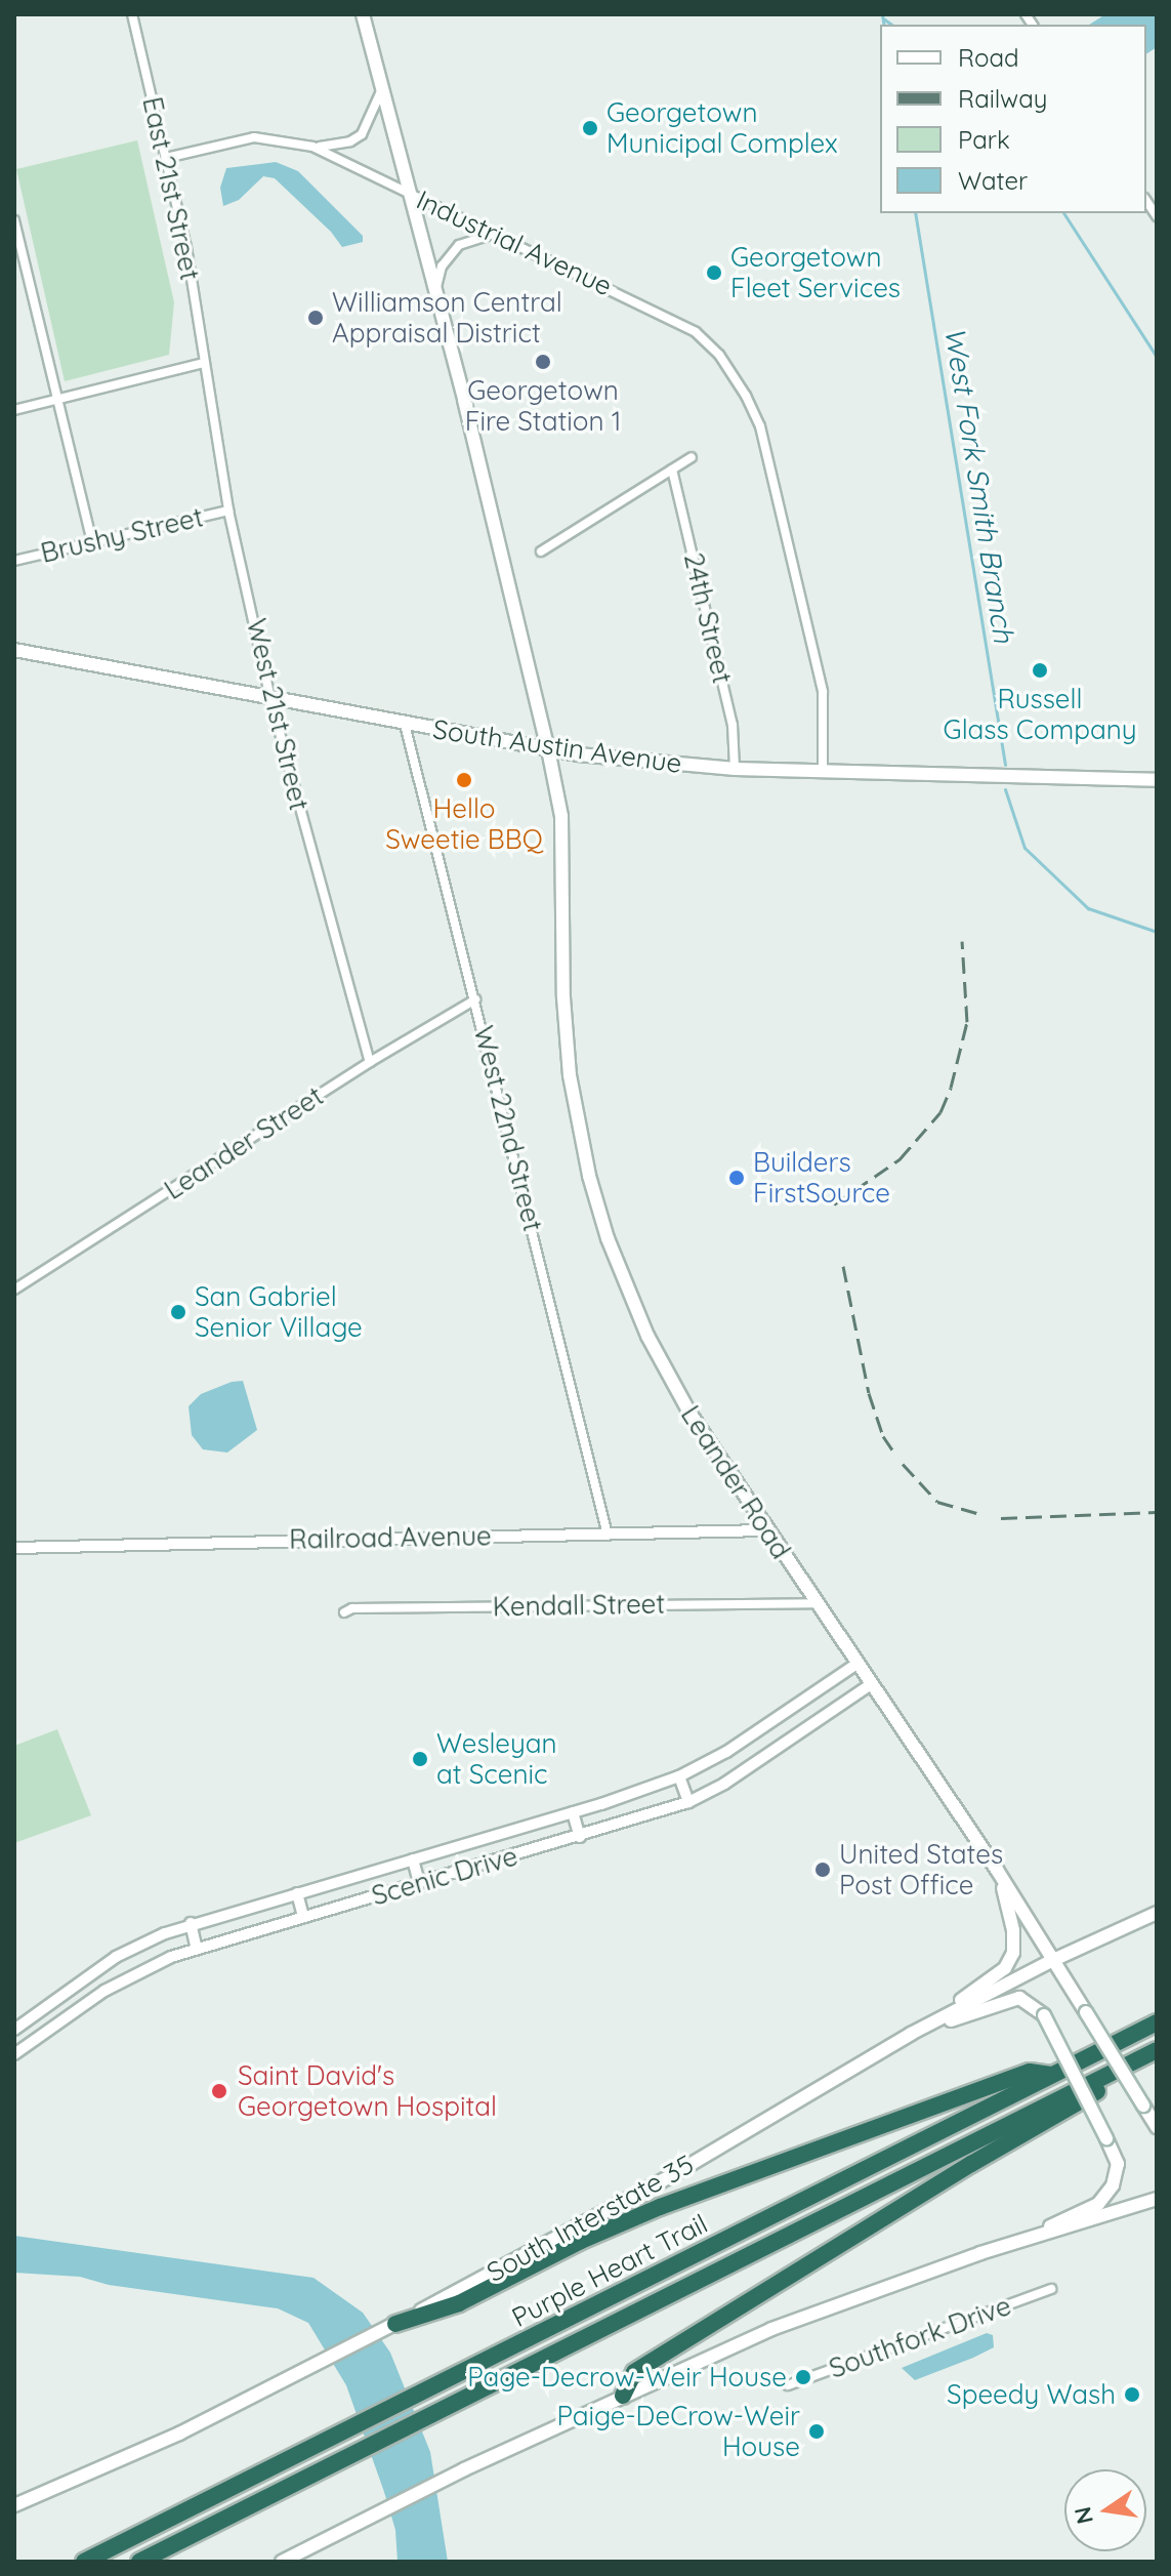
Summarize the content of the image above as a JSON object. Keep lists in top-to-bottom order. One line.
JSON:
{"streets":{"highway":["Purple Heart Trail"],"main road":["South Austin Avenue","Leander Road","South Interstate 35"],"street":["East 21st Street","Industrial Avenue","Brushy Street","24th Street","West 21st Street","West 22nd Street","Leander Street","Railroad Avenue","Kendall Street","Scenic Drive","Southfork Drive"]},"crossings":[["East 21st Street","Industrial Avenue"],["East 21st Street","West 21st Street"],["Industrial Avenue","South Austin Avenue"],["Industrial Avenue","Leander Road"],["Brushy Street","West 21st Street"],["24th Street","South Austin Avenue"],["West 21st Street","South Austin Avenue"],["West 21st Street","Leander Street"],["South Austin Avenue","West 22nd Street"],["South Austin Avenue","Leander Road"],["West 22nd Street","Leander Street"],["West 22nd Street","Railroad Avenue"],["Leander Road","Railroad Avenue"],["Leander Road","Kendall Street"],["Leander Road","Scenic Drive"],["Leander Road","South Interstate 35"]],"water":["West Fork Smith Branch"],"places":["Georgetown Municipal Complex","Georgetown Fleet Services","Williamson Central Appraisal District","Georgetown Fire Station 1","Russell Glass Company","Hello Sweetie BBQ","Builders FirstSource","San Gabriel Senior Village","Wesleyan at Scenic","United States Post Office","Saint David's Georgetown Hospital","Page-Decrow-Weir House","Speedy Wash","Paige-DeCrow-Weir House"],"legend":["Road","Railway","Park","Water"],"north":"left"}
